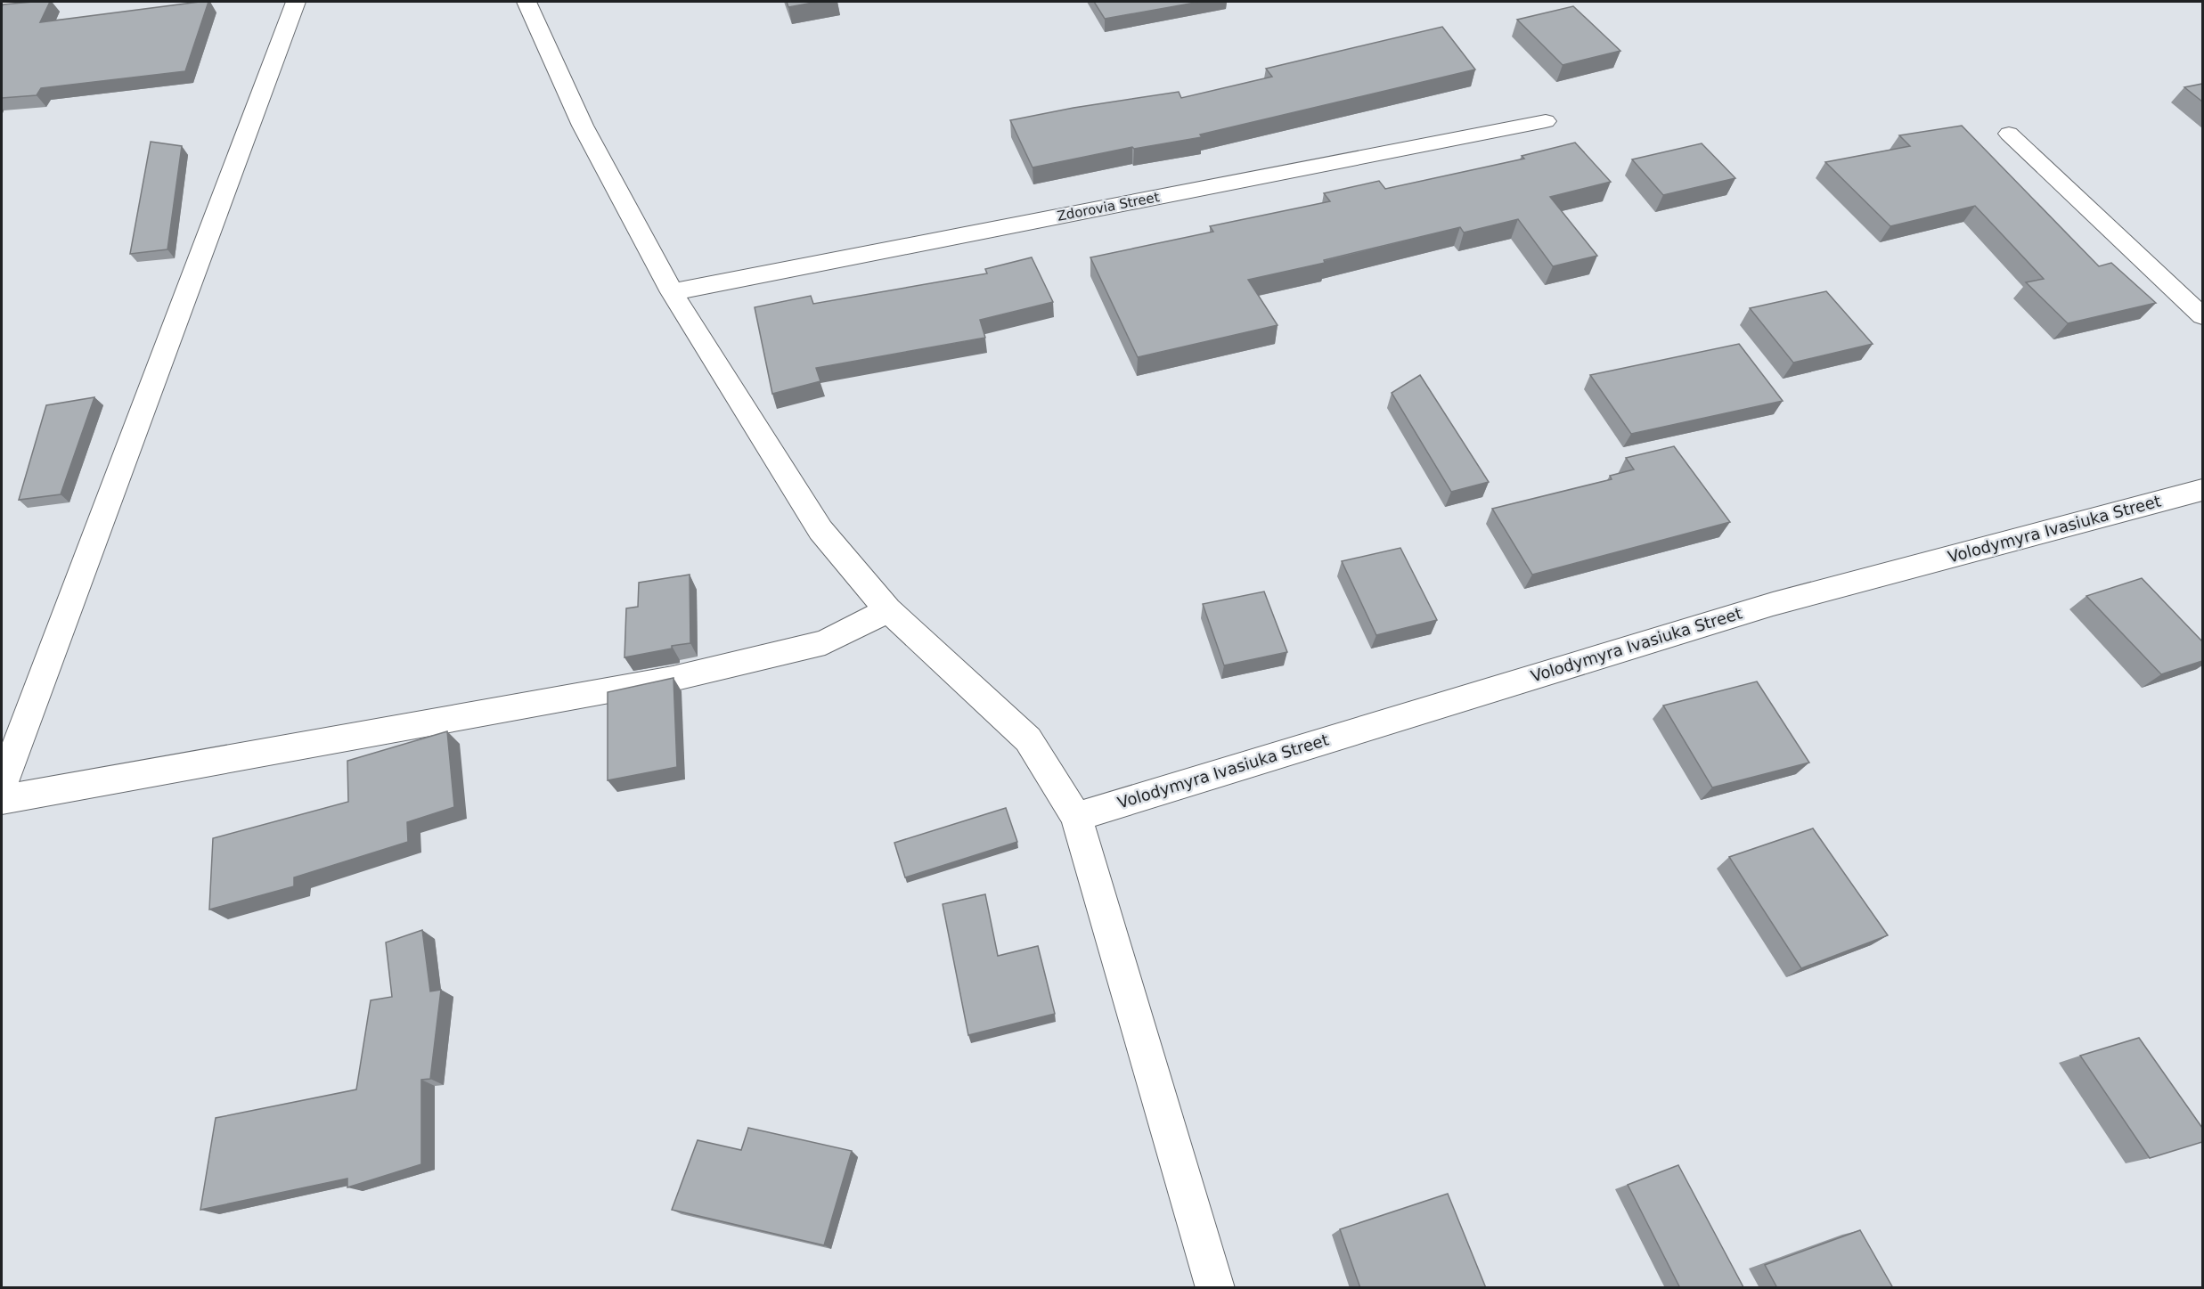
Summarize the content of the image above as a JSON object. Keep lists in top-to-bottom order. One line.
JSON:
{"streets":{"street":["Zdorovia Street","Volodymyra Ivasiuka Street"]}}
